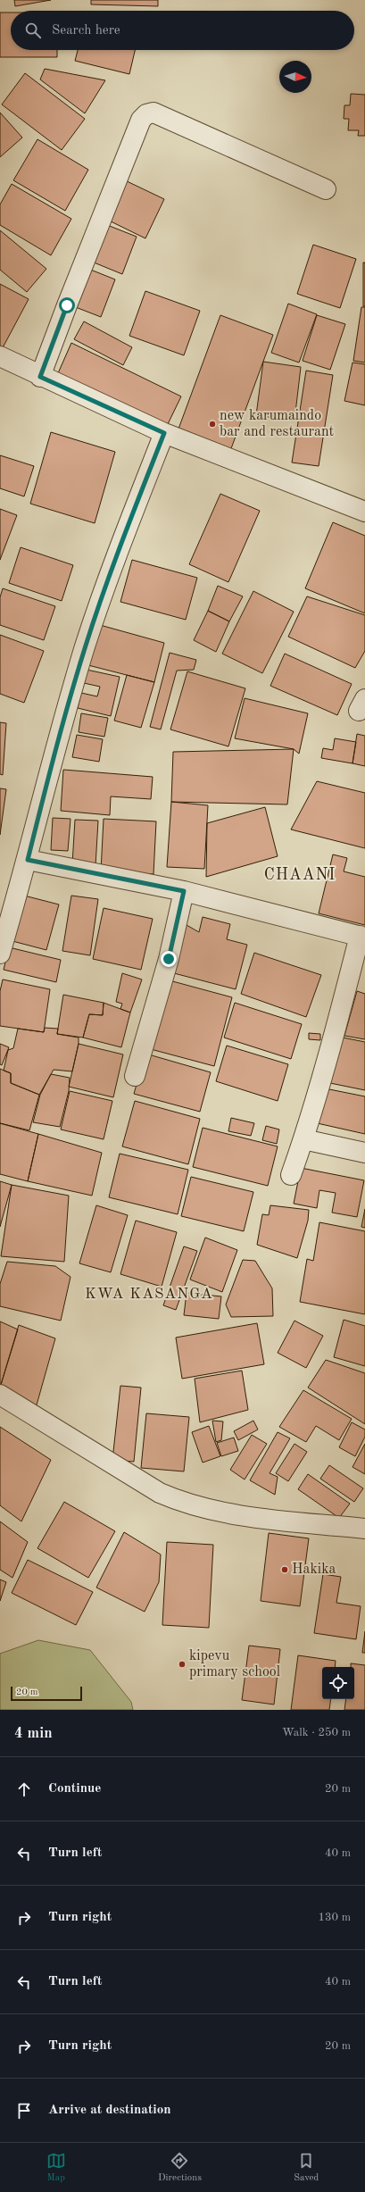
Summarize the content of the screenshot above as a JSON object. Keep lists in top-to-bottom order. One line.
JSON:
{"districts":["CHAANI","KWA KASANGA"],"places":["new karumaindo bar and restaurant","Hakika","kipevu primary school"],"scale_bar":"20 m","north":"right","page":{"search":"Search here","scale":"20 m","heading":["4 min","Walk · 250 m"],"list":[["Continue","20 m"],["Turn left","40 m"],["Turn right","130 m"],["Turn left","40 m"],["Turn right","20 m"],"Arrive at destination"],"nav":["Map","Directions","Saved"]}}
